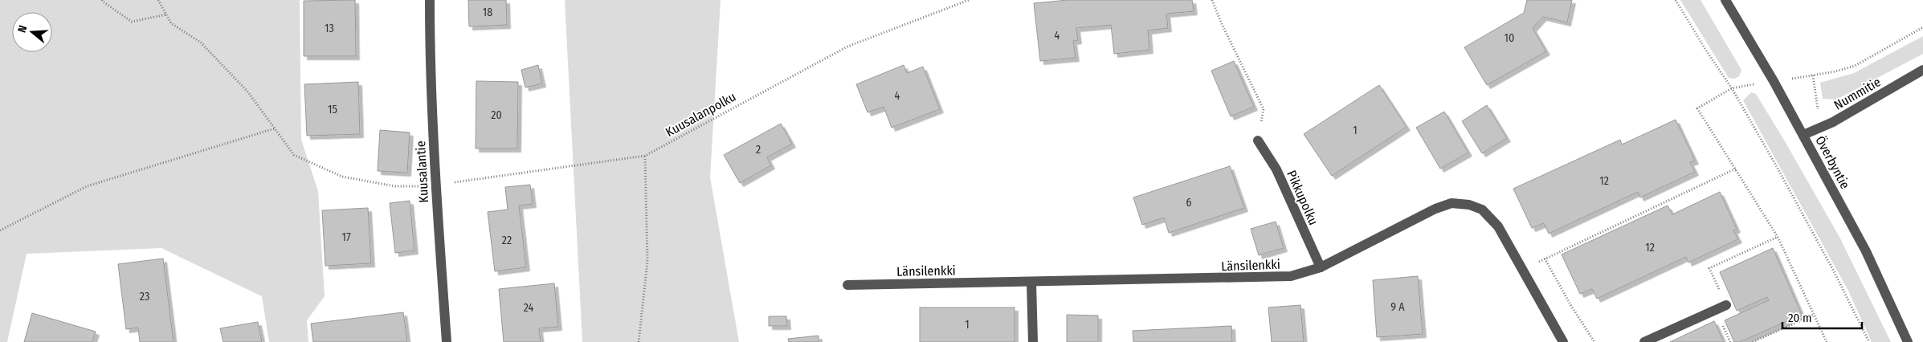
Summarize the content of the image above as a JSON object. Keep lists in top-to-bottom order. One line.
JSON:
{"streets":{"street":["Nummitie","Överbyntie","Kuusalantie","Pikkupolku","Länsilenkki"],"path":["Kuusalanpolku"]},"crossings":[["Nummitie","Överbyntie"],["Kuusalanpolku","Kuusalantie"],["Pikkupolku","Länsilenkki"]],"house_numbers":["18","13","4","10","4","15","20","1","2","12","6","17","22","12","23","9 A","24","1"],"scale_bar":"20 m","north":"left"}
